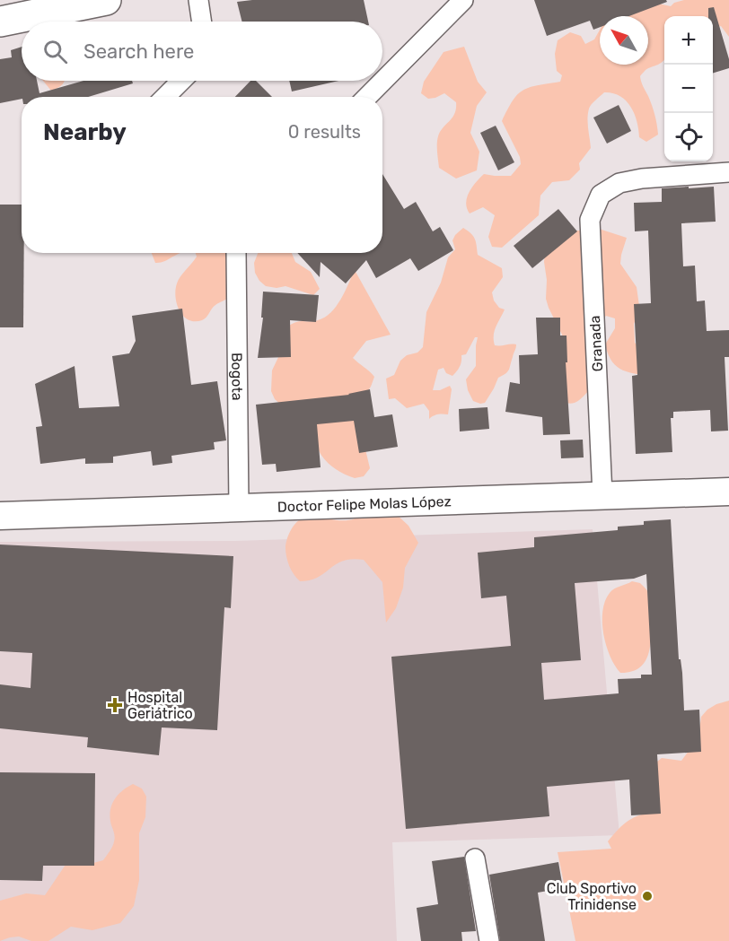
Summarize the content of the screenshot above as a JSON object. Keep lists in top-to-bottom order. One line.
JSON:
{"streets":{"main road":["Doctor Felipe Molas López"],"street":["Granada","Bogota"]},"crossings":[["Granada","Doctor Felipe Molas López"],["Bogota","Doctor Felipe Molas López"]],"places":{"health":["Hospital Geriátrico"],"other":["Club Sportivo Trinidense"]},"north":"top left","page":{"map_buttons":["+","−"],"search":"Search here","heading":["Nearby","0 results"]}}
